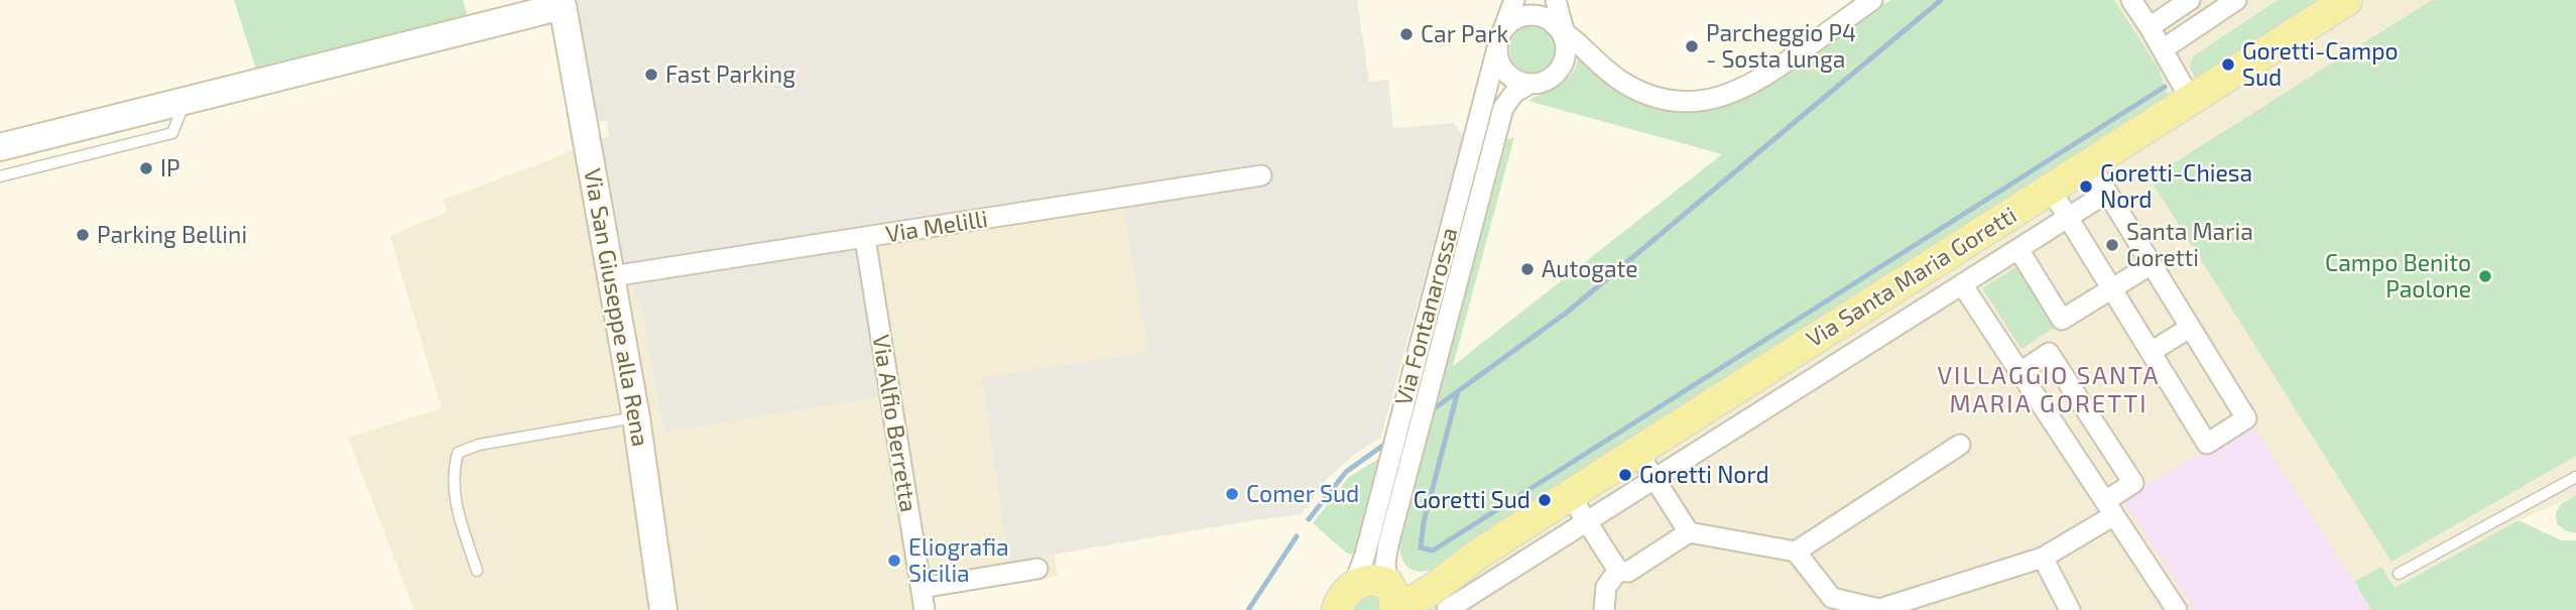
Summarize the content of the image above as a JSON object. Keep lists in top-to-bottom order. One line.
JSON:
{"streets":{"main road":["Via Santa Maria Goretti","Via San Giuseppe alla Rena"],"street":["Via Melilli","Via Fontanarossa","Via Alfio Berretta"]},"crossings":[["Via Melilli","Via San Giuseppe alla Rena"],["Via Melilli","Via Alfio Berretta"],["Via Santa Maria Goretti","Via Fontanarossa"]],"districts":["VILLAGGIO SANTA MARIA GORETTI"],"places":["Car Park","Parcheggio P4 - Sosta lunga","Goretti-Campo Sud","Fast Parking","IP","Goretti-Chiesa Nord","Parking Bellini","Santa Maria Goretti","Autogate","Campo Benito Paolone","Goretti Nord","Comer Sud","Goretti Sud","Eliografia Sicilia"]}
